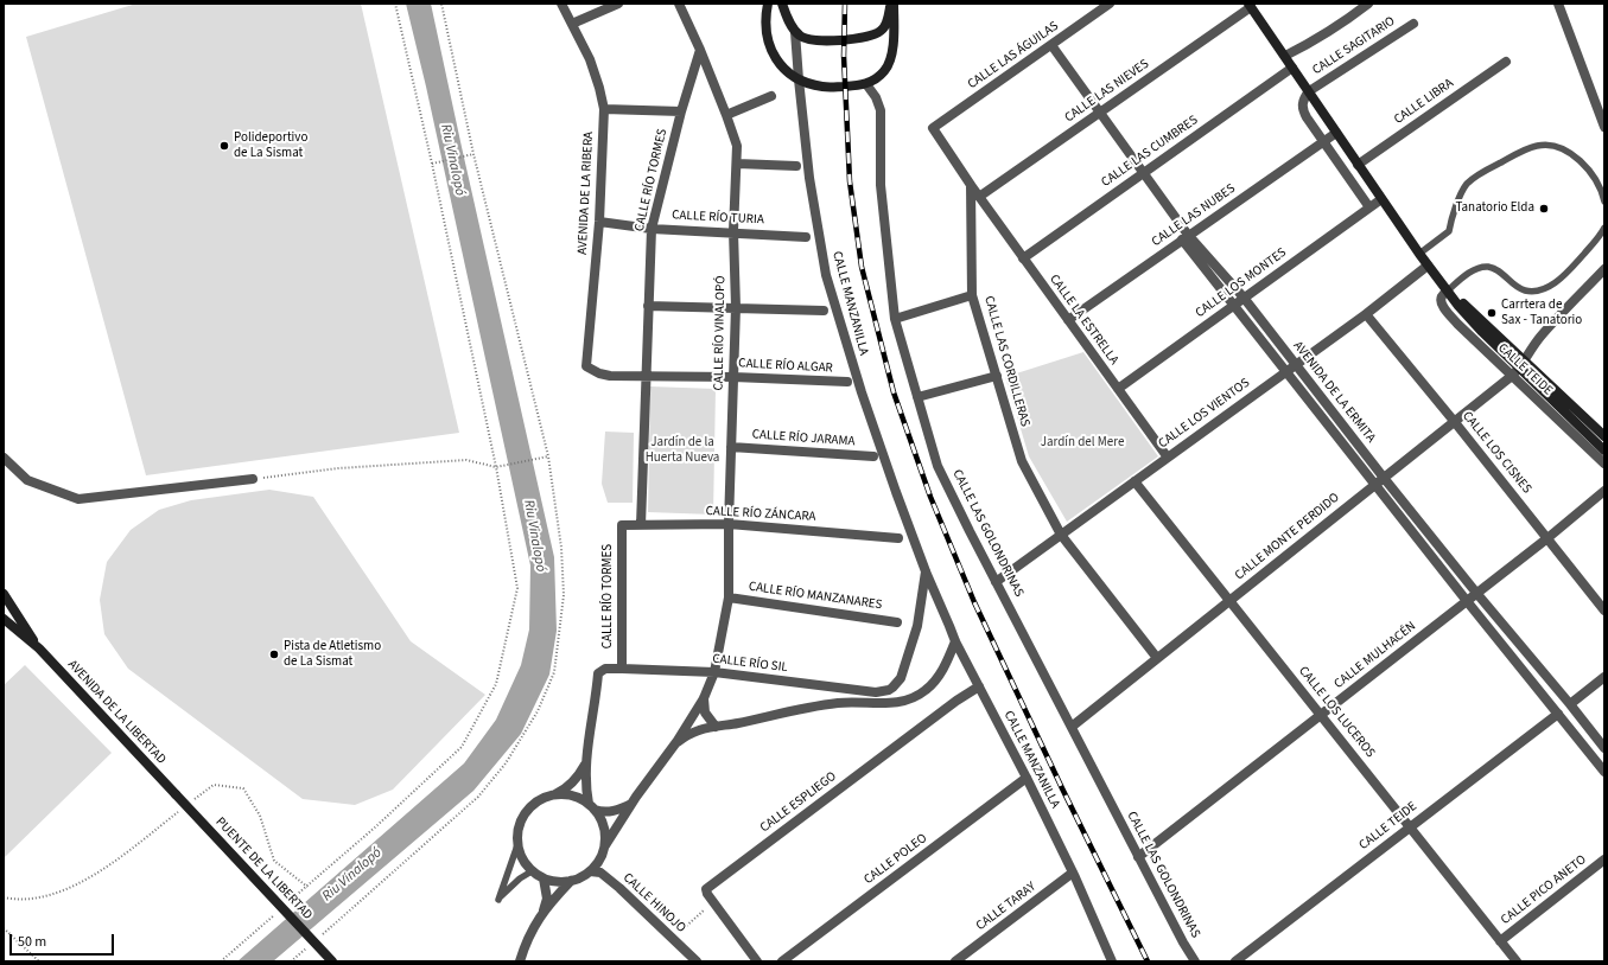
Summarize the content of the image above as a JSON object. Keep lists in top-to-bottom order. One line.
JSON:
{"streets":{"street":["CALLE SAGITARIO","CALLE LAS ÁGUILAS","CALLE LAS NIEVES","CALLE LIBRA","CALLE LAS CUMBRES","CALLE RÍO TORMES","AVENIDA DE LA RIBERA","CALLE LAS NUBES","CALLE RÍO TURIA","CALLE LOS MONTES","CALLE MANZANILLA","CALLE LA ESTRELLA","CALLE RÍO VINALOPÓ","CALLE LAS CORDILLERAS","CALLE RÍO ALGAR","CALLE TEIDE","AVENIDA DE LA ERMITA","CALLE LOS VIENTOS","CALLE RÍO JARAMA","CALLE LOS CISNES","CALLE RÍO ZÁNCARA","CALLE LAS GOLONDRINAS","CALLE MONTE PERDIDO","CALLE RÍO MANZANARES","CALLE MULHACÉN","CALLE RÍO SIL","AVENIDA DE LA LIBERTAD","CALLE LOS LUCEROS","CALLE ESPLIEGO","CALLE POLEO","PUENTE DE LA LIBERTAD","CALLE PICO ANETO","CALLE HINOJO","CALLE TARAY"]},"crossings":[["CALLE LAS ÁGUILAS","CALLE LAS CORDILLERAS"],["CALLE LAS ÁGUILAS","AVENIDA DE LA ERMITA"],["CALLE LAS NIEVES","CALLE LA ESTRELLA"],["CALLE LAS NIEVES","AVENIDA DE LA ERMITA"],["CALLE LAS CUMBRES","CALLE LA ESTRELLA"],["CALLE LAS CUMBRES","AVENIDA DE LA ERMITA"],["CALLE RÍO TORMES","CALLE RÍO TURIA"],["CALLE RÍO TORMES","CALLE RÍO VINALOPÓ"],["CALLE RÍO TORMES","CALLE RÍO ALGAR"],["CALLE RÍO TORMES","CALLE RÍO ZÁNCARA"],["CALLE RÍO TORMES","CALLE RÍO SIL"],["AVENIDA DE LA RIBERA","CALLE RÍO TURIA"],["AVENIDA DE LA RIBERA","CALLE RÍO ALGAR"],["CALLE LAS NUBES","CALLE LA ESTRELLA"],["CALLE LAS NUBES","AVENIDA DE LA ERMITA"],["CALLE RÍO TURIA","CALLE RÍO VINALOPÓ"],["CALLE LOS MONTES","CALLE LA ESTRELLA"],["CALLE LOS MONTES","AVENIDA DE LA ERMITA"],["CALLE MANZANILLA","CALLE RÍO SIL"],["CALLE MANZANILLA","CALLE ESPLIEGO"],["CALLE MANZANILLA","CALLE POLEO"],["CALLE MANZANILLA","CALLE TARAY"],["CALLE LA ESTRELLA","CALLE LOS VIENTOS"],["CALLE RÍO VINALOPÓ","CALLE RÍO ALGAR"],["CALLE RÍO VINALOPÓ","CALLE RÍO JARAMA"],["CALLE RÍO VINALOPÓ","CALLE RÍO ZÁNCARA"],["CALLE RÍO VINALOPÓ","CALLE RÍO MANZANARES"],["CALLE RÍO VINALOPÓ","CALLE RÍO SIL"],["CALLE RÍO VINALOPÓ","CALLE HINOJO"],["CALLE LAS CORDILLERAS","CALLE LOS VIENTOS"],["CALLE LAS CORDILLERAS","CALLE MONTE PERDIDO"],["CALLE TEIDE","AVENIDA DE LA ERMITA"],["CALLE TEIDE","CALLE MONTE PERDIDO"],["CALLE TEIDE","CALLE LOS LUCEROS"],["AVENIDA DE LA ERMITA","CALLE LOS VIENTOS"],["AVENIDA DE LA ERMITA","CALLE MONTE PERDIDO"],["AVENIDA DE LA ERMITA","CALLE MULHACÉN"],["CALLE LOS VIENTOS","CALLE LOS CISNES"],["CALLE LOS VIENTOS","CALLE LAS GOLONDRINAS"],["CALLE LOS VIENTOS","CALLE LOS LUCEROS"],["CALLE LOS CISNES","CALLE MONTE PERDIDO"],["CALLE LOS CISNES","CALLE MULHACÉN"],["CALLE LAS GOLONDRINAS","CALLE MONTE PERDIDO"],["CALLE LAS GOLONDRINAS","CALLE MULHACÉN"],["CALLE MONTE PERDIDO","CALLE LOS LUCEROS"],["CALLE MULHACÉN","CALLE LOS LUCEROS"],["AVENIDA DE LA LIBERTAD","PUENTE DE LA LIBERTAD"],["CALLE LOS LUCEROS","CALLE PICO ANETO"]],"water":["Riu Vinalopó"],"parks":["Jardín de la Huerta Nueva","Jardín del Mere"],"places":["Polideportivo de La Sismat","Tanatorio Elda","Carrtera de Sax - Tanatorio","Pista de Atletismo de La Sismat"],"scale_bar":"50 m"}
